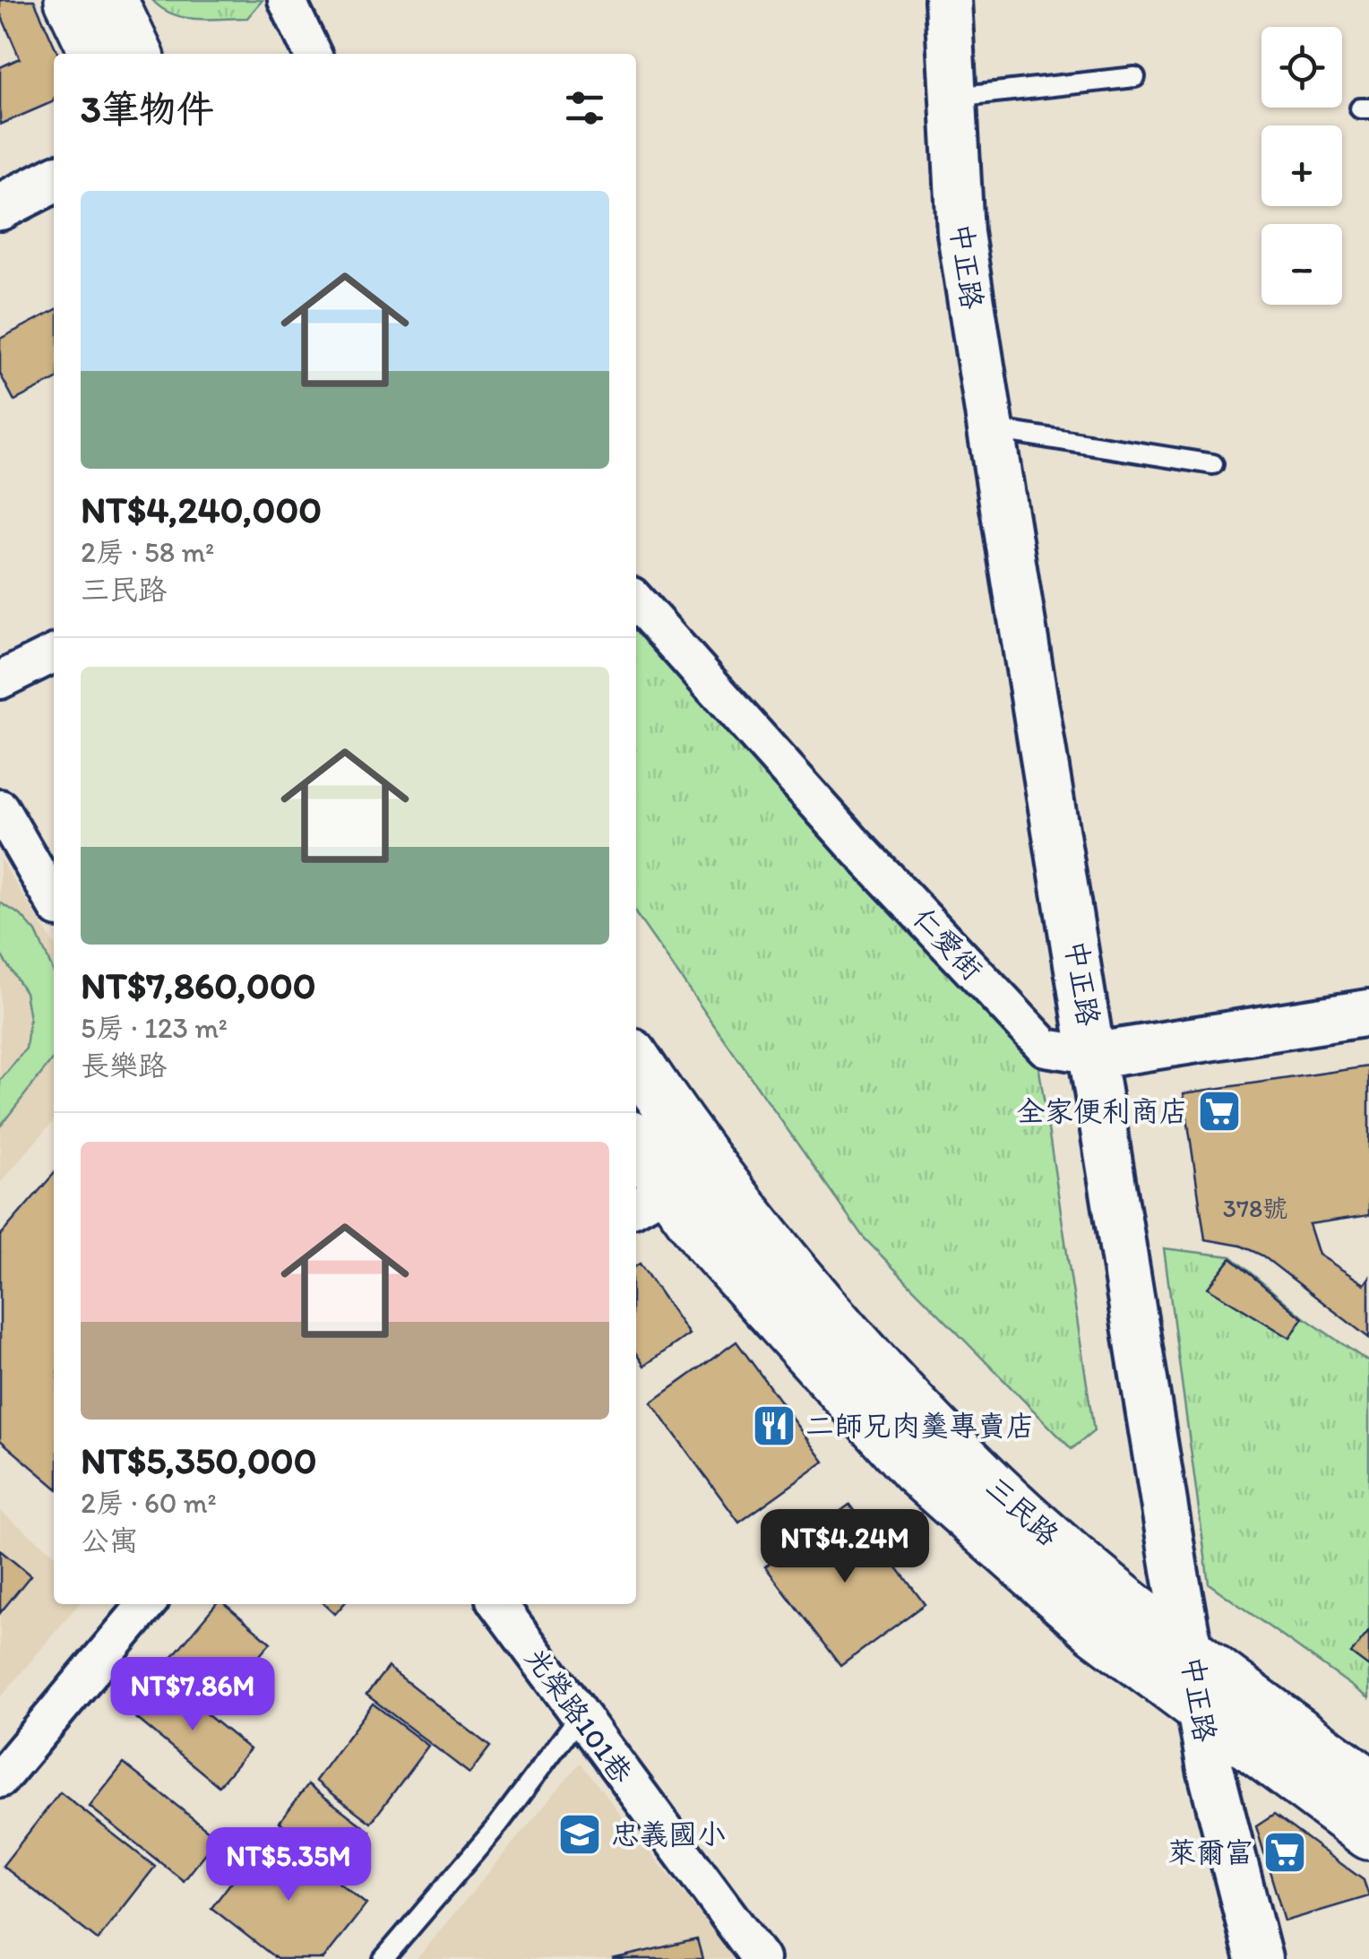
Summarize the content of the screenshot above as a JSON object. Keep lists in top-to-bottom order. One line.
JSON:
{"streets":{"main road":["三民路"],"street":["中正路","仁愛街","光榮路101巷"]},"crossings":[["中正路","仁愛街"],["中正路","三民路"]],"places":{"supermarket":["全家便利商店","萊爾富"],"restaurant":["二師兄肉羹專賣店"],"school or university":["忠義國小"]},"house_numbers":["378號"],"page":{"map_buttons":["+","−"],"heading":"3筆物件","list":[{"name":"NT$4,240,000","note":"2房 · 58 m² · 三民路"},{"name":"NT$7,860,000","note":"5房 · 123 m² · 長樂路"},{"name":"NT$5,350,000","note":"2房 · 60 m² · 公寓"}],"price":["NT$4.24M","NT$7.86M","NT$5.35M"]}}
